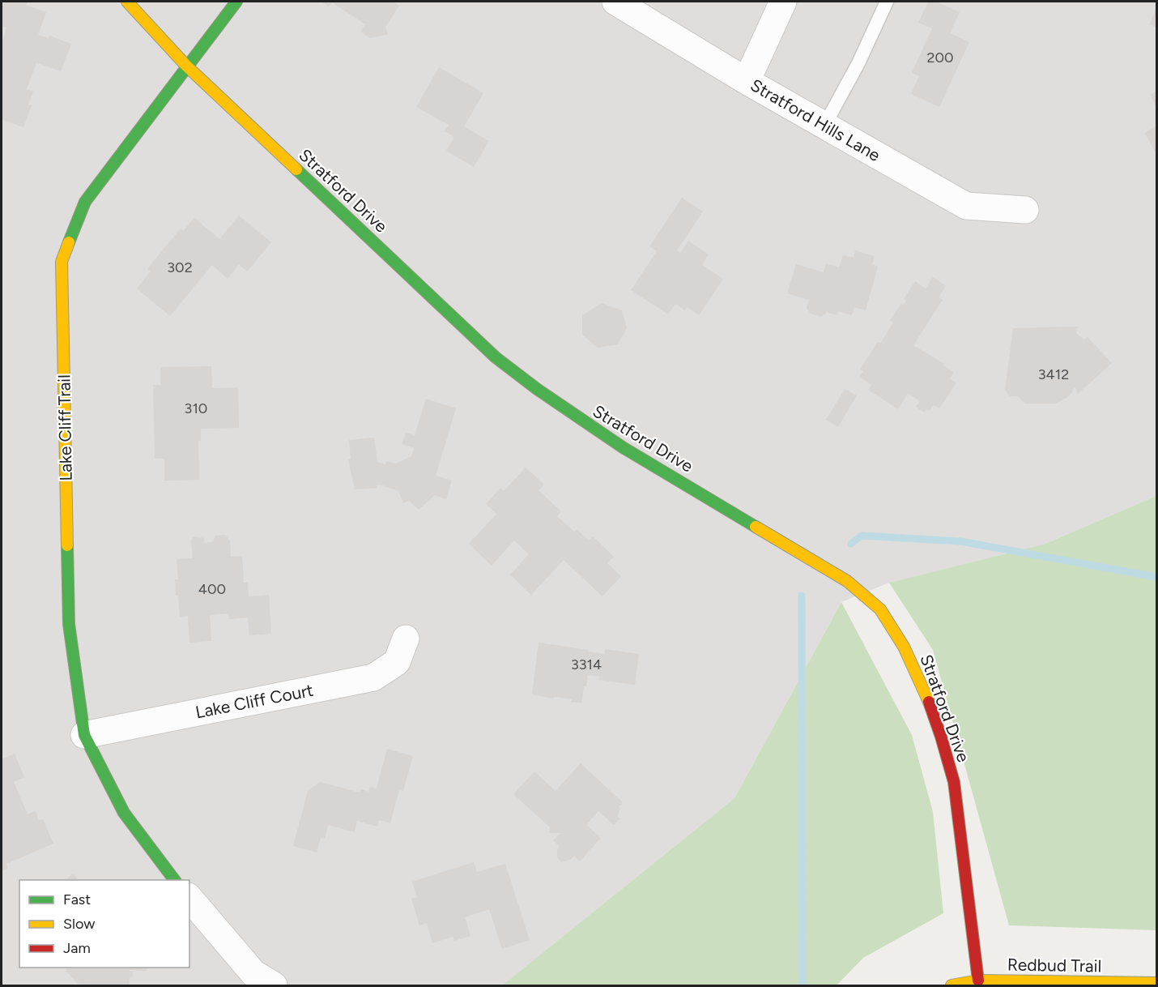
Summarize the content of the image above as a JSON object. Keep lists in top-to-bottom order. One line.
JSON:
{"streets":{"street":["Stratford Hills Lane","Stratford Drive","Lake Cliff Trail","Lake Cliff Court","Redbud Trail"]},"crossings":[["Stratford Drive","Lake Cliff Trail"],["Stratford Drive","Redbud Trail"],["Lake Cliff Trail","Lake Cliff Court"]],"house_numbers":["200","302","3412","310","400","3314"],"legend":["Fast","Slow","Jam"]}
